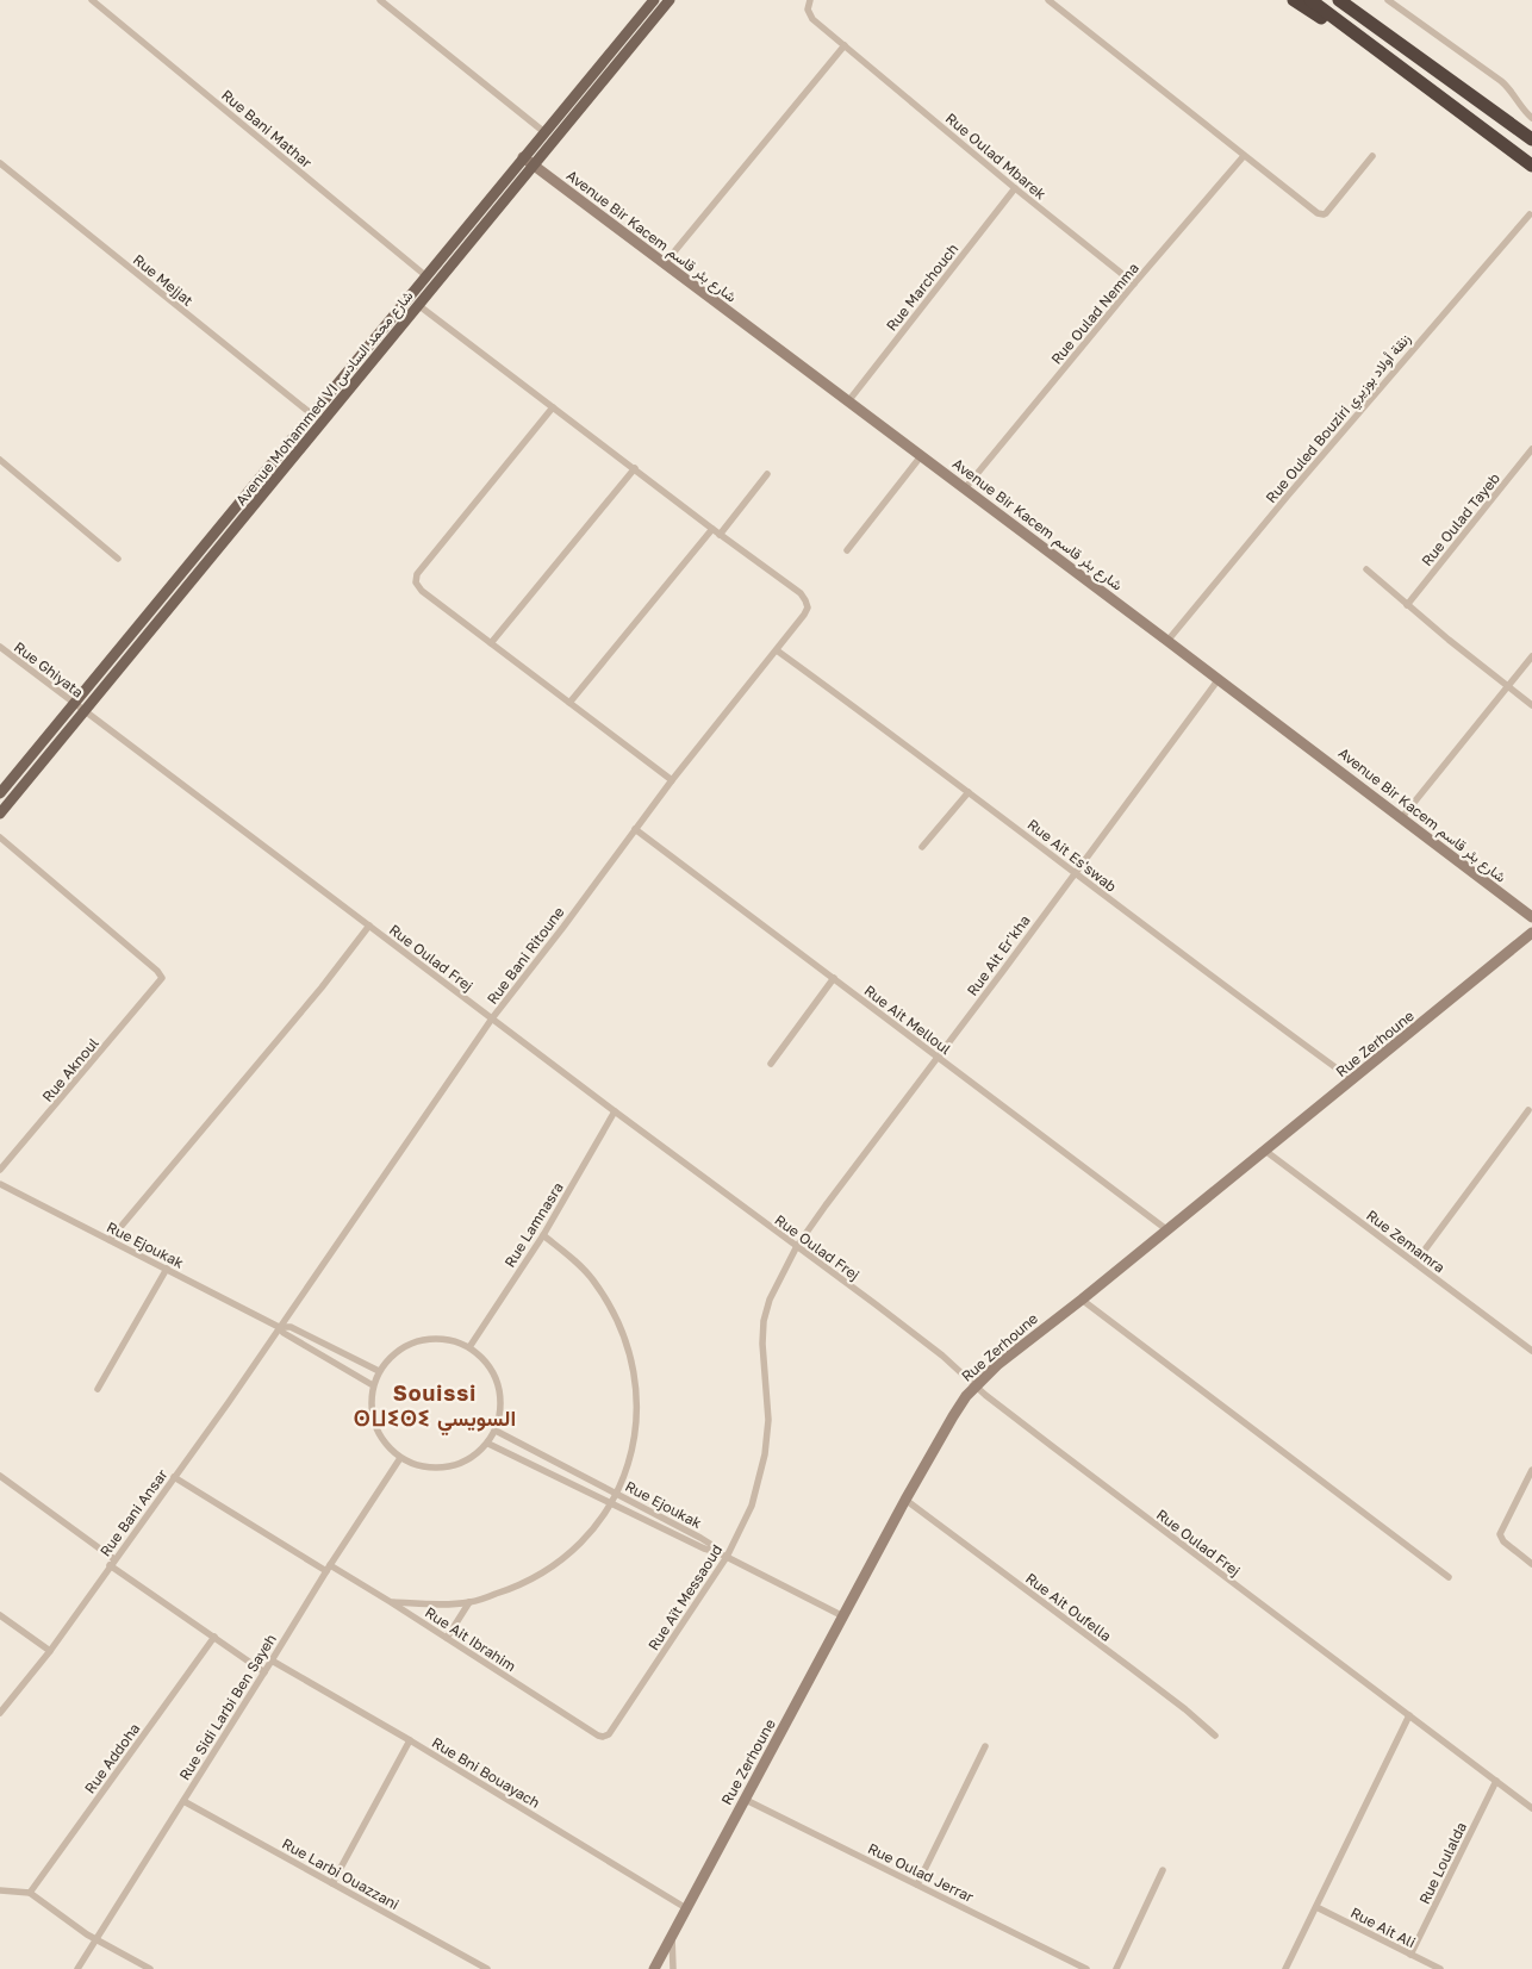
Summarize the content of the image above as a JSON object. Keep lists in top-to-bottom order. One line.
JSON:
{"streets":{"main road":["Avenue Mohammed VI شارع محمد السادس"],"street":["Rue Bani Mathar","Rue Oulad Mbarek","Avenue Bir Kacem شارع بئر قاسم","Rue Mejjat","Rue Marchouch","Rue Oulad Nemma","Rue Ouled Bouziri زنقة أولاد بوزيري","Rue Oulad Tayeb","Rue Ghiyata","Rue Ait Es'swab","Rue Bani Ritoune","Rue Ait Er'kha","Rue Oulad Frej","Rue Ait Melloul","Rue Zerhoune","Rue Aknoul","Rue Lamnasra","Rue Zemamra","Rue Ejoukak","Rue Bani Ansar","Rue Aït Messaoud","Rue Ait Oufella","Rue Ait Ibrahim","Rue Sidi Larbi Ben Sayeh","Rue Addoha","Rue Bni Bouayach","Rue Loulalda","Rue Oulad Jerrar","Rue Larbi Ouazzani","Rue Ait Ali"]},"crossings":[["Rue Bani Mathar","Avenue Mohammed VI شارع محمد السادس"],["Rue Oulad Mbarek","Rue Marchouch"],["Rue Oulad Mbarek","Rue Oulad Nemma"],["Avenue Bir Kacem شارع بئر قاسم","Rue Marchouch"],["Avenue Bir Kacem شارع بئر قاسم","Rue Oulad Nemma"],["Avenue Bir Kacem شارع بئر قاسم","Avenue Mohammed VI شارع محمد السادس"],["Avenue Bir Kacem شارع بئر قاسم","Rue Ouled Bouziri زنقة أولاد بوزيري"],["Avenue Bir Kacem شارع بئر قاسم","Rue Ait Er'kha"],["Rue Mejjat","Avenue Mohammed VI شارع محمد السادس"],["Avenue Mohammed VI شارع محمد السادس","Rue Ghiyata"],["Avenue Mohammed VI شارع محمد السادس","Rue Oulad Frej"],["Rue Ghiyata","Rue Oulad Frej"],["Rue Ait Es'swab","Rue Bani Ritoune"],["Rue Ait Es'swab","Rue Ait Er'kha"],["Rue Ait Es'swab","Rue Zerhoune"],["Rue Bani Ritoune","Rue Oulad Frej"],["Rue Bani Ritoune","Rue Ait Melloul"],["Rue Bani Ritoune","Rue Ejoukak"],["Rue Bani Ritoune","Rue Bani Ansar"],["Rue Ait Er'kha","Rue Oulad Frej"],["Rue Ait Er'kha","Rue Ait Melloul"],["Rue Ait Er'kha","Rue Aït Messaoud"],["Rue Oulad Frej","Rue Zerhoune"],["Rue Oulad Frej","Rue Lamnasra"],["Rue Oulad Frej","Rue Aït Messaoud"],["Rue Oulad Frej","Rue Loulalda"],["Rue Ait Melloul","Rue Zerhoune"],["Rue Zerhoune","Rue Zemamra"],["Rue Zerhoune","Rue Ait Oufella"],["Rue Zerhoune","Rue Bni Bouayach"],["Rue Zerhoune","Rue Oulad Jerrar"],["Rue Lamnasra","Rue Ejoukak"],["Rue Lamnasra","Rue Sidi Larbi Ben Sayeh"],["Rue Ejoukak","Rue Bani Ansar"],["Rue Ejoukak","Rue Sidi Larbi Ben Sayeh"],["Rue Bani Ansar","Rue Ait Ibrahim"],["Rue Aït Messaoud","Rue Ait Ibrahim"],["Rue Ait Ibrahim","Rue Sidi Larbi Ben Sayeh"],["Rue Sidi Larbi Ben Sayeh","Rue Bni Bouayach"],["Rue Sidi Larbi Ben Sayeh","Rue Larbi Ouazzani"],["Rue Loulalda","Rue Ait Ali"]],"districts":["Souissi ⵙⵡⵉⵙⵉ السويسي"]}
